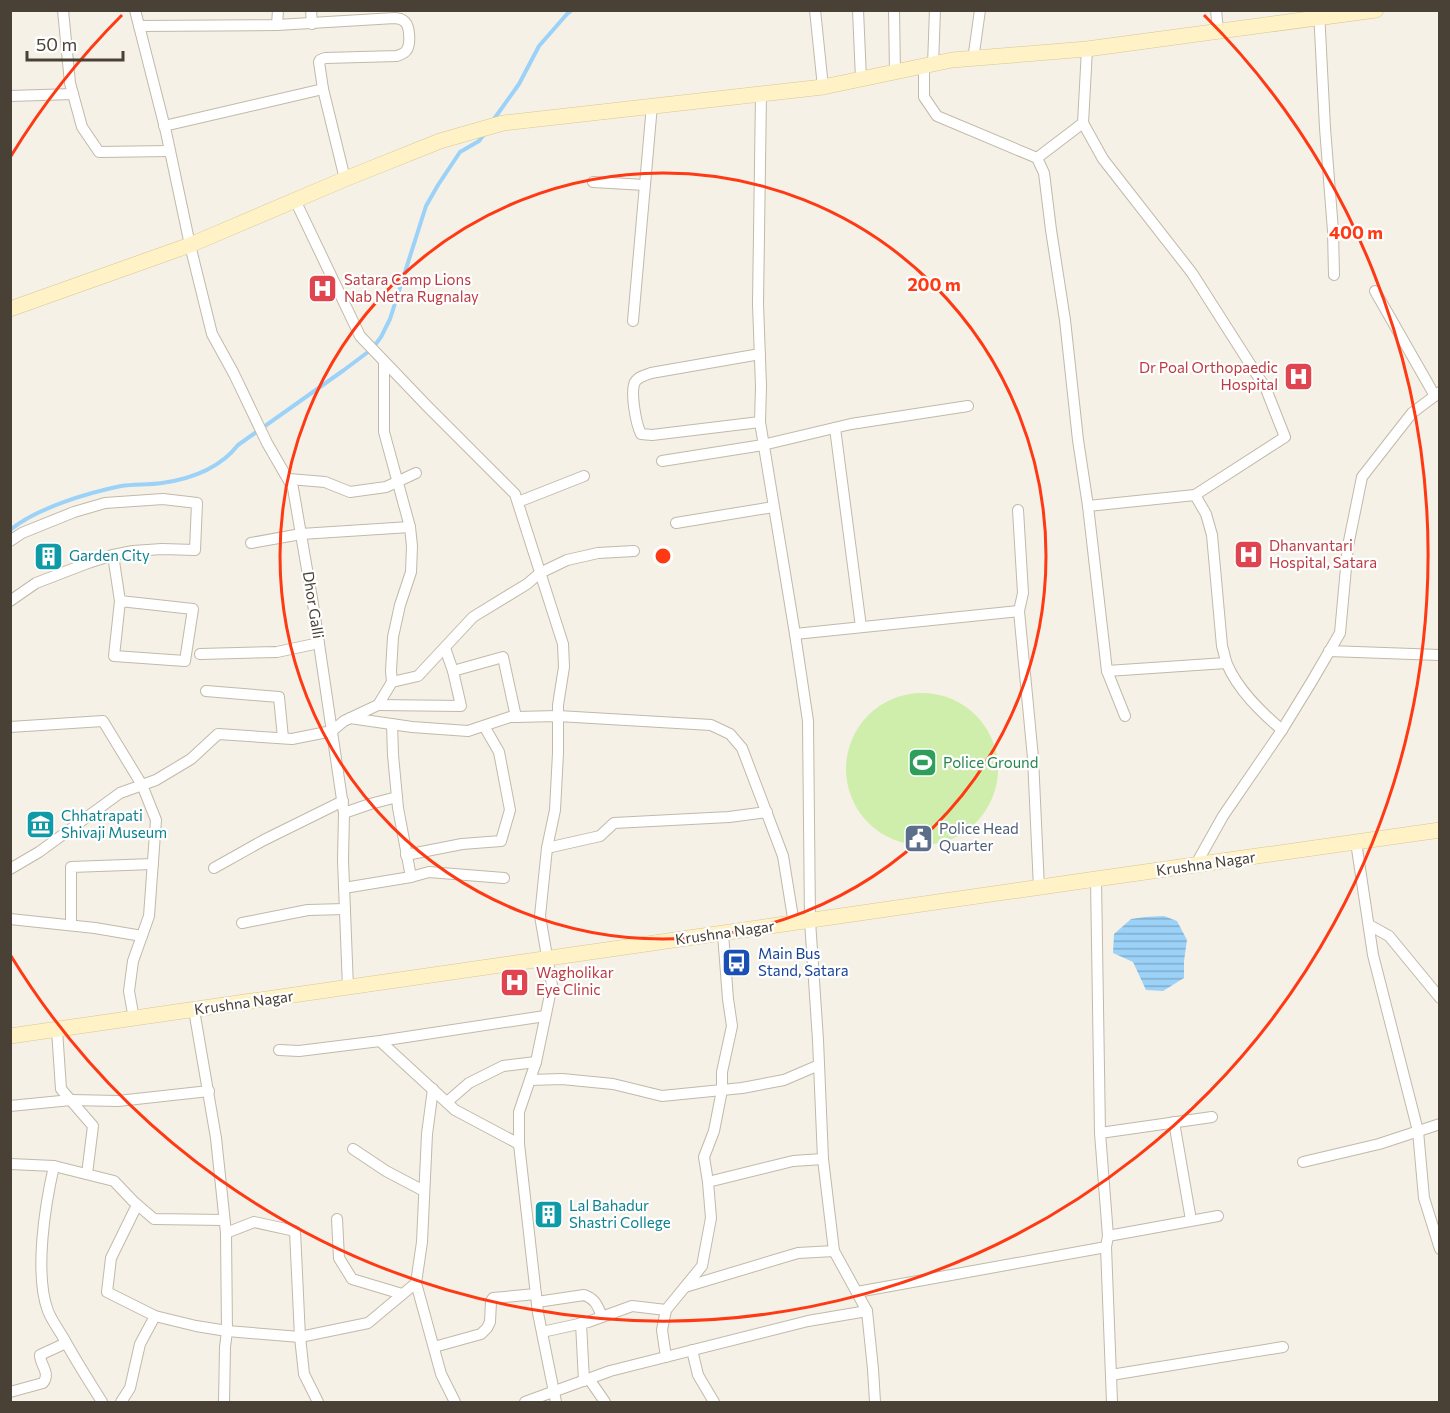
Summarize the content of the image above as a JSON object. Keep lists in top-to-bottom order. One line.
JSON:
{"streets":{"main road":["Krushna Nagar"],"street":["Dhor Galli"]},"crossings":[["Dhor Galli","Krushna Nagar"]],"places":{"hospital":["Satara Camp Lions Nab Netra Rugnalay","Dr Poal Orthopaedic Hospital","Dhanvantari Hospital, Satara","Wagholikar Eye Clinic"],"building":["Garden City","Lal Bahadur Shastri College"],"sports":["Police Ground"],"museum":["Chhatrapati Shivaji Museum"],"public building":["Police Head Quarter"],"bus stop":["Main Bus Stand, Satara"]},"scale_bar":"50 m","rings":["400 m","200 m"]}
